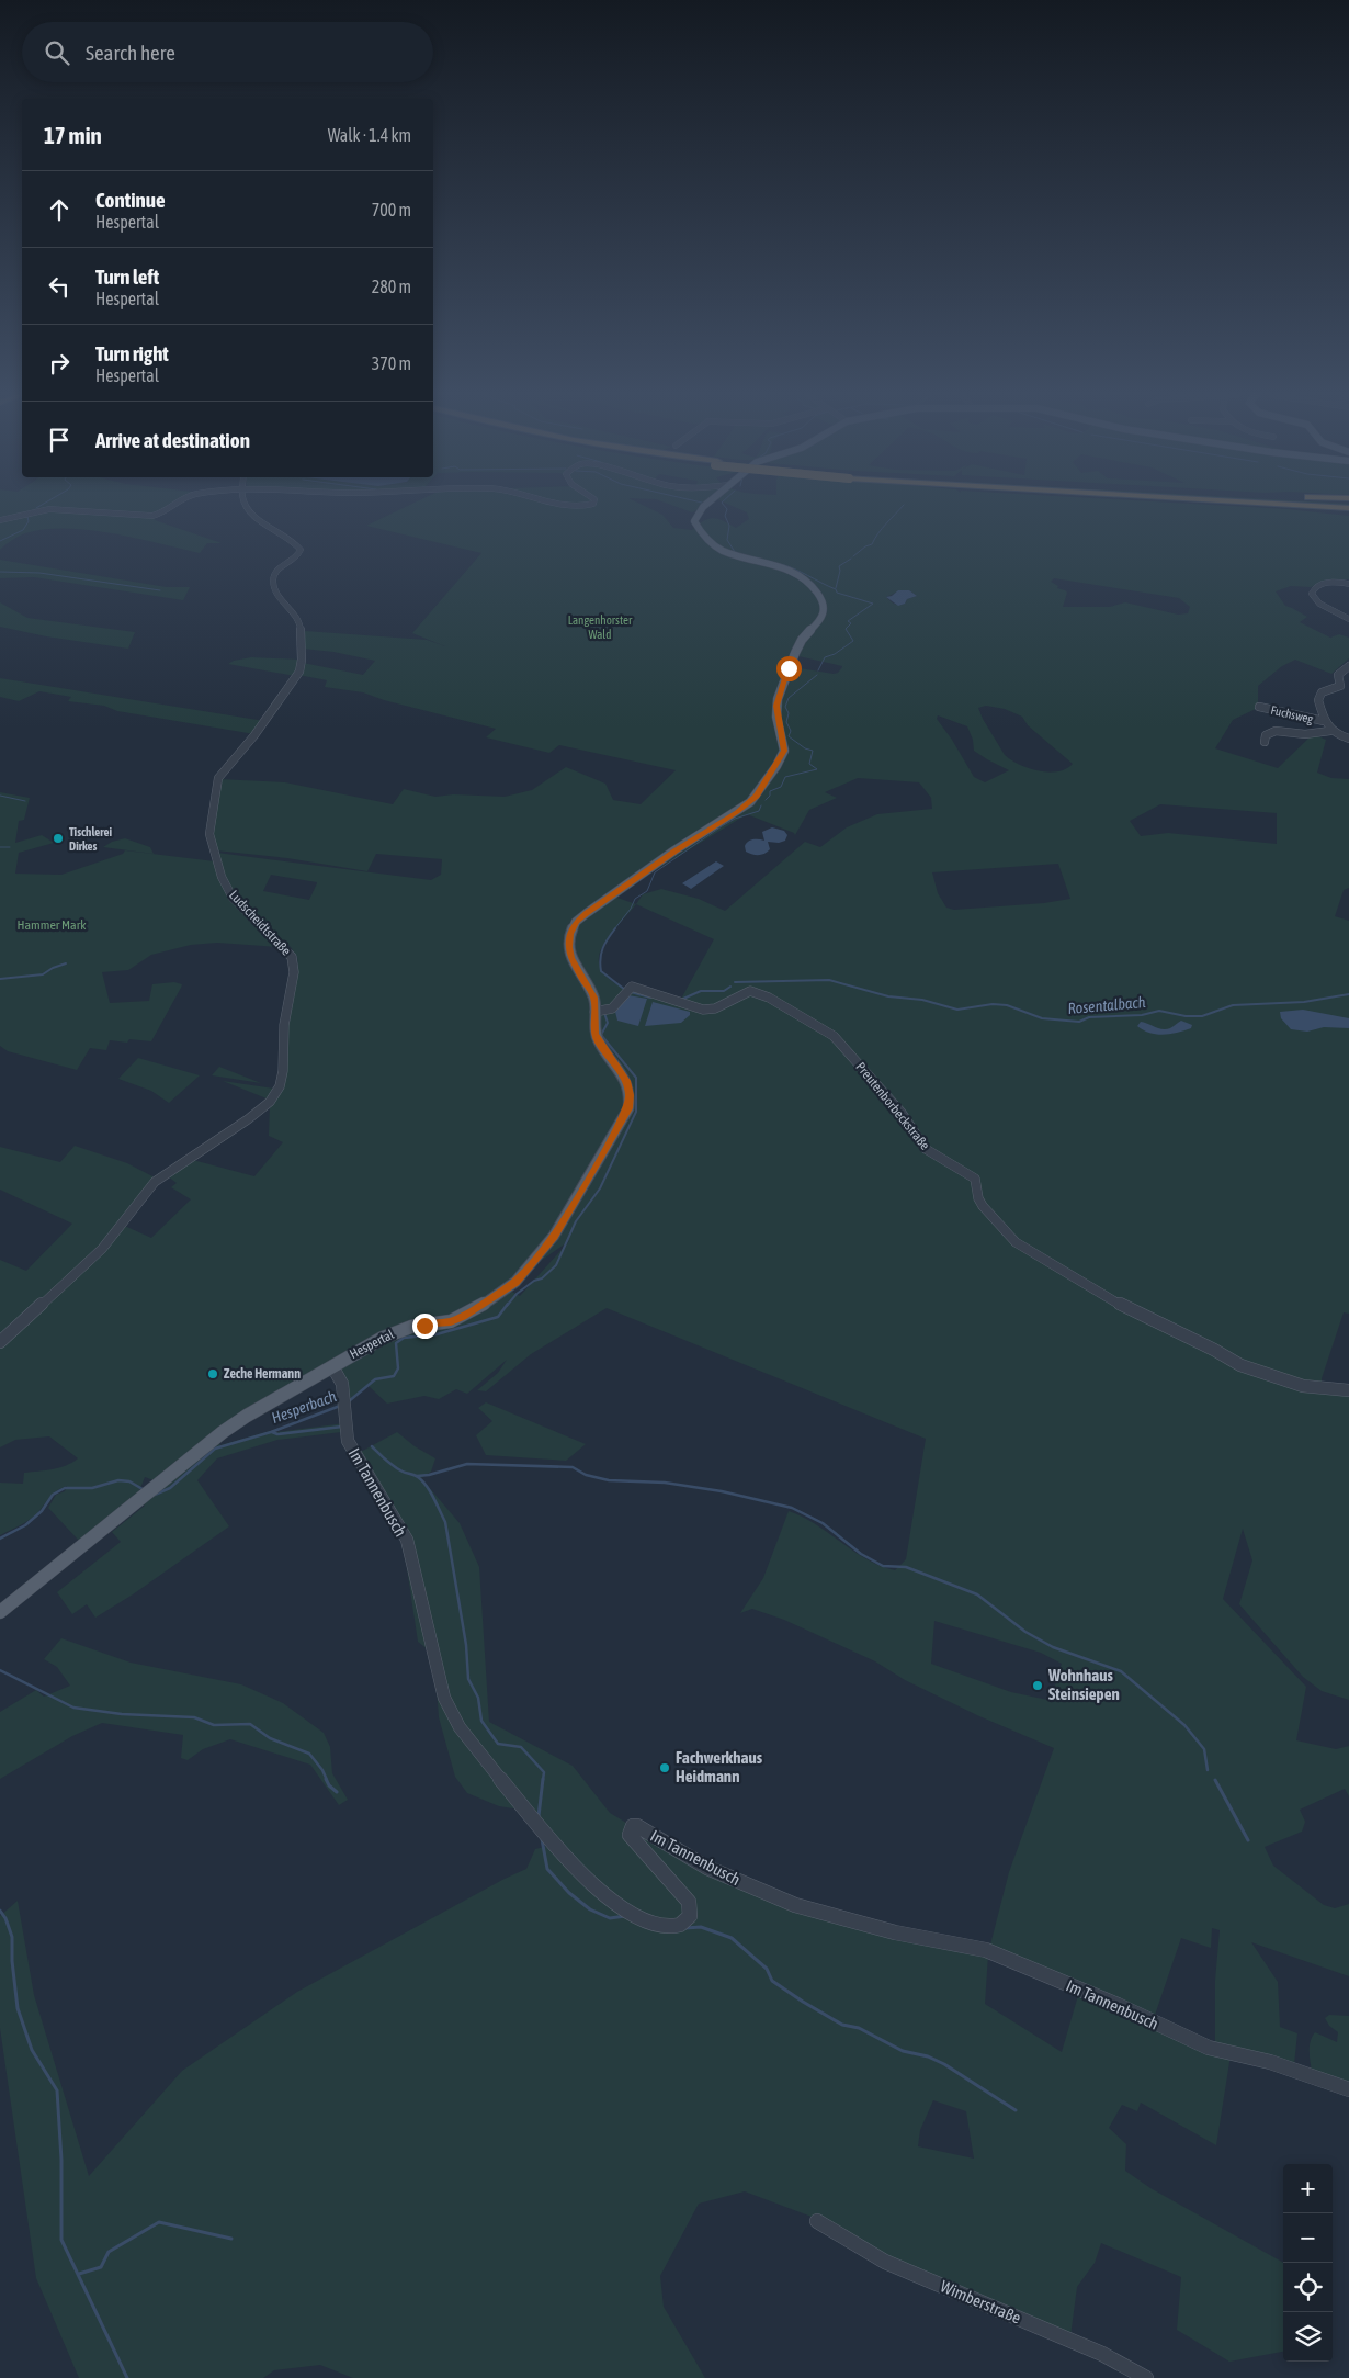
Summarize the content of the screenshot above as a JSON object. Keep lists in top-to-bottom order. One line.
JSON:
{"streets":{"main road":["Hespertal"],"street":["Fuchsweg","Ludscheidtstraße","Preutenborbeckstraße","Im Tannenbusch","Wimberstraße"]},"crossings":[["Preutenborbeckstraße","Hespertal"],["Hespertal","Im Tannenbusch"]],"water":["Rosentalbach","Hesperbach"],"parks":["Langenhorster Wald","Hammer Mark"],"places":["Tischlerei Dirkes","Zeche Hermann","Wohnhaus Steinsiepen","Fachwerkhaus Heidmann"],"page":{"search":"Search here","heading":["17 min","Walk · 1.4 km"],"list":[["Continue","Hespertal","700 m"],["Turn left","Hespertal","280 m"],["Turn right","Hespertal","370 m"],"Arrive at destination"],"map_buttons":["+","−"]}}
